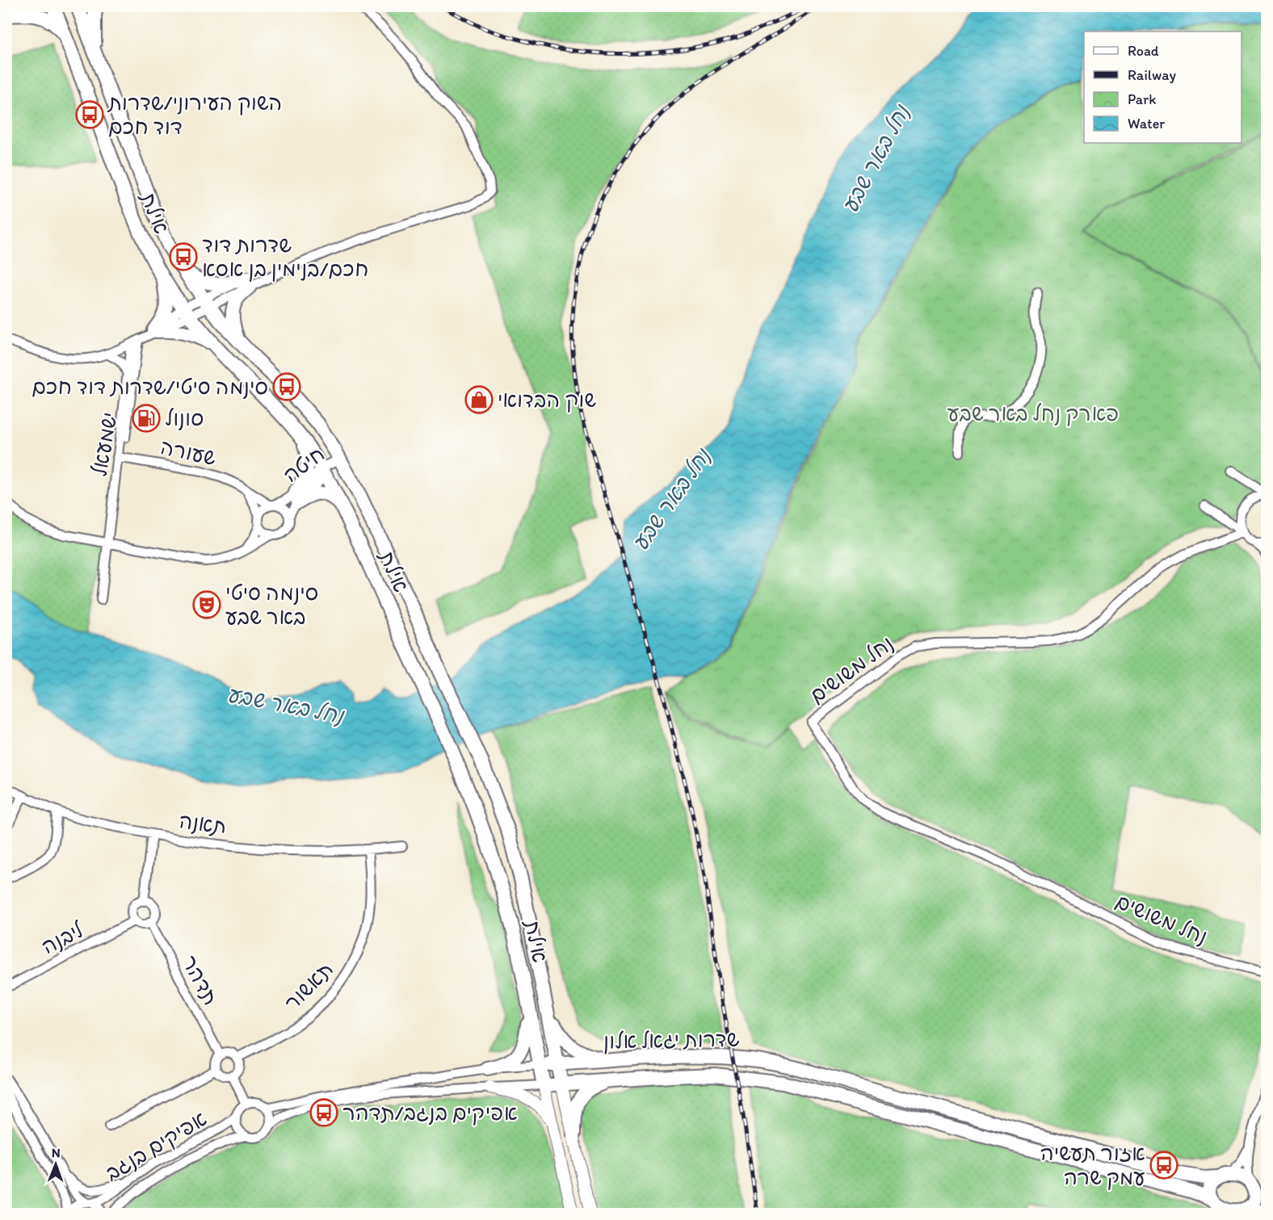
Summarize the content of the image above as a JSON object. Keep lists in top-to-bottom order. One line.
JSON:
{"streets":{"highway":["אילת","שדרות יגאל אלון"],"street":["ישמעאל","שעורה","חיטה","נחל משושים","תאנה","ליבנה","תדהר","תאשור","אפיקים בנגב"]},"crossings":[["אילת","חיטה"],["אילת","שדרות יגאל אלון"],["ישמעאל","שעורה"],["ישמעאל","חיטה"],["שעורה","חיטה"],["תאנה","תאשור"],["ליבנה","תדהר"],["תדהר","תאשור"],["שדרות יגאל אלון","אפיקים בנגב"]],"water":["נחל באר שבע"],"parks":["פארק נחל באר שבע"],"places":{"bus stop":["השוק העירוני/שדרות דוד חכם","שדרות דוד חכם/בנימין בן אסא","סינמה סיטי/שדרות דוד חכם","אפיקים בנגב/תדהר","אזור תעשיה עמק שרה"],"shop":["שוק הבדואי"],"fuel station":["סונול"],"theatre":["סינמה סיטי באר שבע"]},"legend":["Road","Railway","Park","Water"],"north":"top"}
